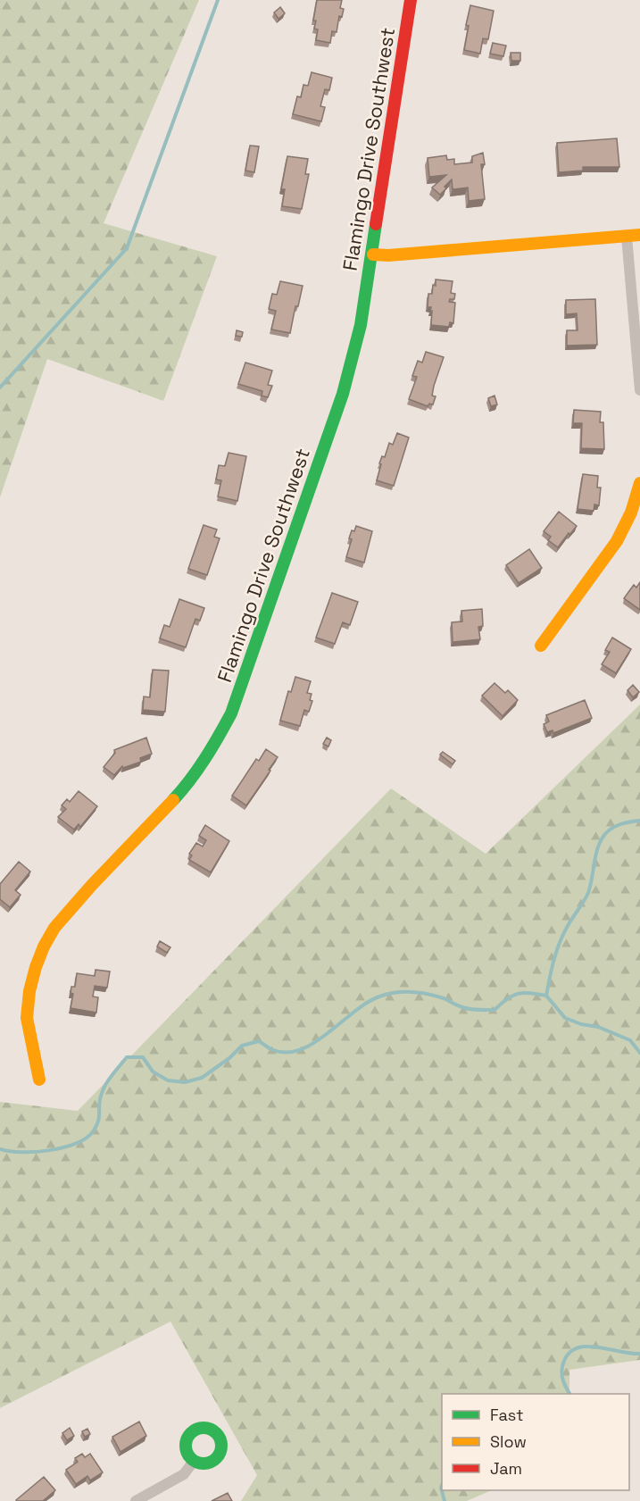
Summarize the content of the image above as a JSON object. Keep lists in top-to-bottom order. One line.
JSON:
{"streets":{"street":["Flamingo Drive Southwest"]},"legend":["Fast","Slow","Jam"]}
